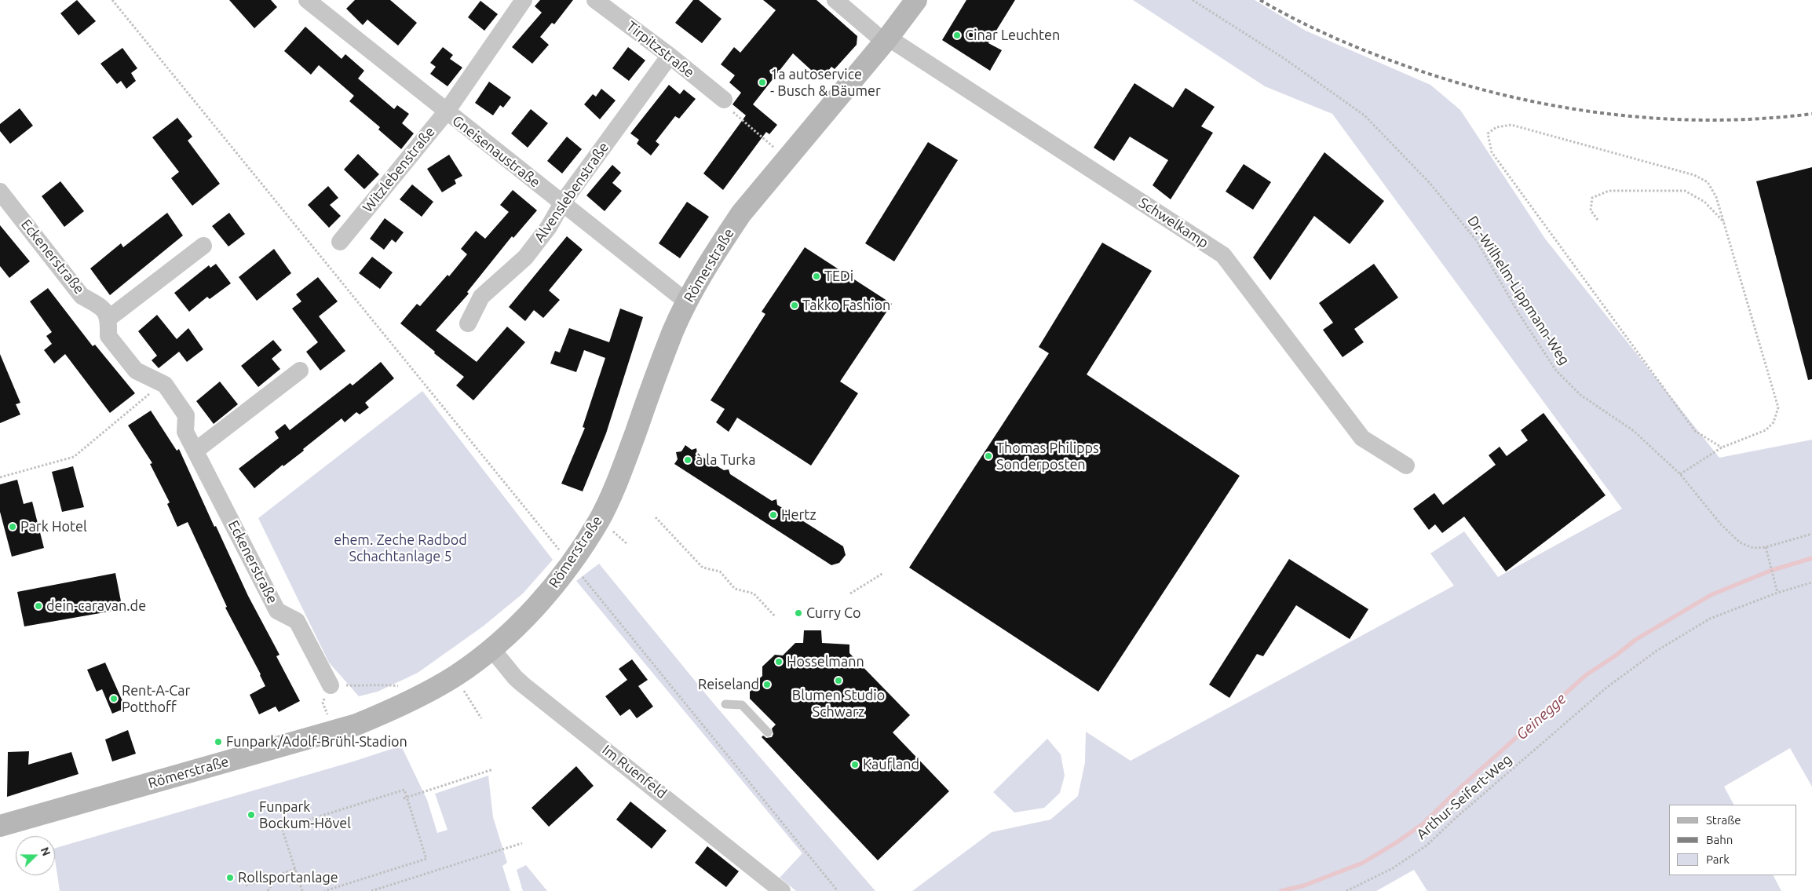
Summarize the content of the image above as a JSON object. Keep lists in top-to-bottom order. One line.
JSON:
{"streets":{"main road":["Römerstraße"],"street":["Tirpitzstraße","Gneisenaustraße","Witzlebenstraße","Alvenslebenstraße","Schwelkamp","Eckenerstraße","Im Ruenfeld"],"path":["Dr.-Wilhelm-Lippmann-Weg","Arthur-Seifert-Weg"]},"crossings":[["Tirpitzstraße","Alvenslebenstraße"],["Gneisenaustraße","Witzlebenstraße"],["Gneisenaustraße","Alvenslebenstraße"],["Gneisenaustraße","Römerstraße"],["Schwelkamp","Römerstraße"],["Römerstraße","Im Ruenfeld"]],"water":["Geinegge"],"parks":["ehem. Zeche Radbod Schachtanlage 5"],"places":["Cinar Leuchten","1a autoservice - Busch & Bäumer","TEDi","Takko Fashion","Thomas Philipps Sonderposten","à la Turka","Hertz","Park Hotel","dein-caravan.de","Curry Co","Hosselmann","Blumen Studio Schwarz","Reiseland","Rent-A-Car Potthoff","Funpark/Adolf-Brühl-Stadion","Kaufland","Funpark Bockum-Hövel","Rollsportanlage"],"legend":["Straße","Bahn","Park"],"north":"right"}
